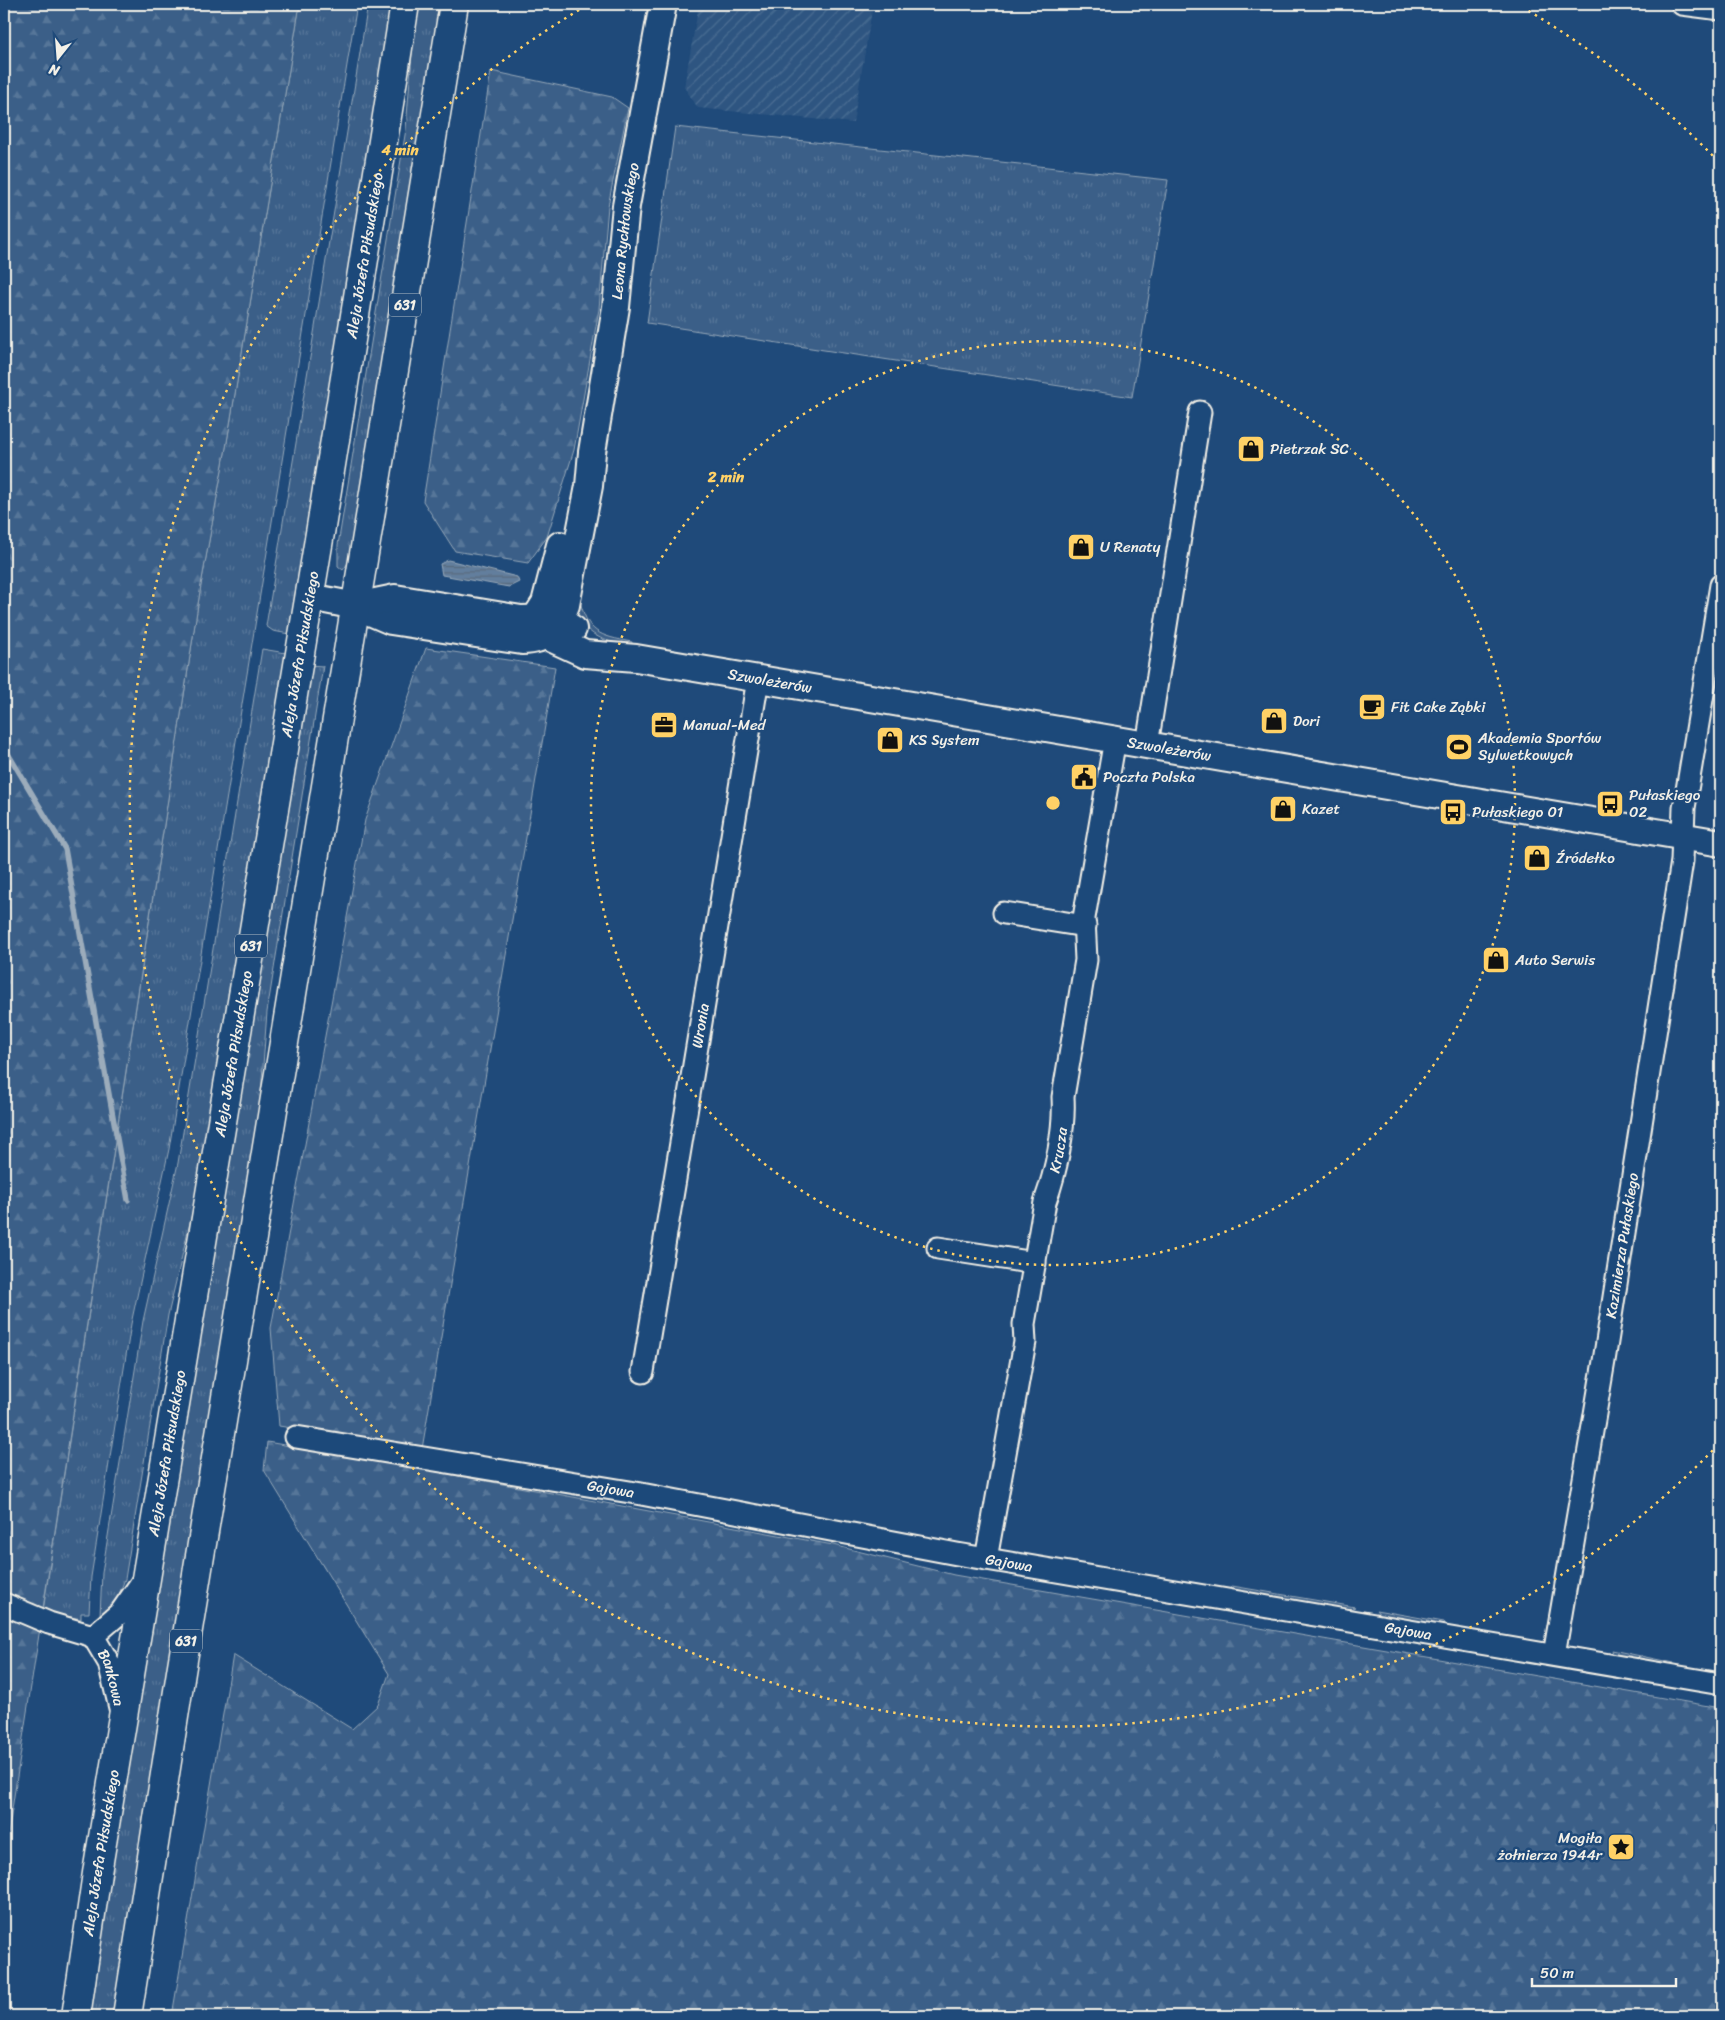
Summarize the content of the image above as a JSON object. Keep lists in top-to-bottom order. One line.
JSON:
{"streets":{"main road":["Aleja Józefa Piłsudskiego","631"],"street":["Leona Rychłowskiego","Szwoleżerów","Wronia","Krucza","Kazimierza Pułaskiego","Gajowa","Bankowa"]},"crossings":[["Leona Rychłowskiego","Szwoleżerów"],["Aleja Józefa Piłsudskiego","Bankowa"],["Szwoleżerów","Wronia"],["Szwoleżerów","Krucza"],["Szwoleżerów","Kazimierza Pułaskiego"],["Krucza","Gajowa"],["Kazimierza Pułaskiego","Gajowa"]],"places":{"shop":["Pietrzak SC","U Renaty","Dori","KS System","Kazet","Źródełko","Auto Serwis"],"cafe":["Fit Cake Ząbki"],"office":["Manual-Med"],"sports":["Akademia Sportów Sylwetkowych"],"public building":["Poczta Polska"],"bus stop":["Pułaskiego 02","Pułaskiego 01"],"place":["Mogiła żołnierza 1944r"]},"scale_bar":"50 m","north":"bottom","rings":["4 min","2 min"]}
